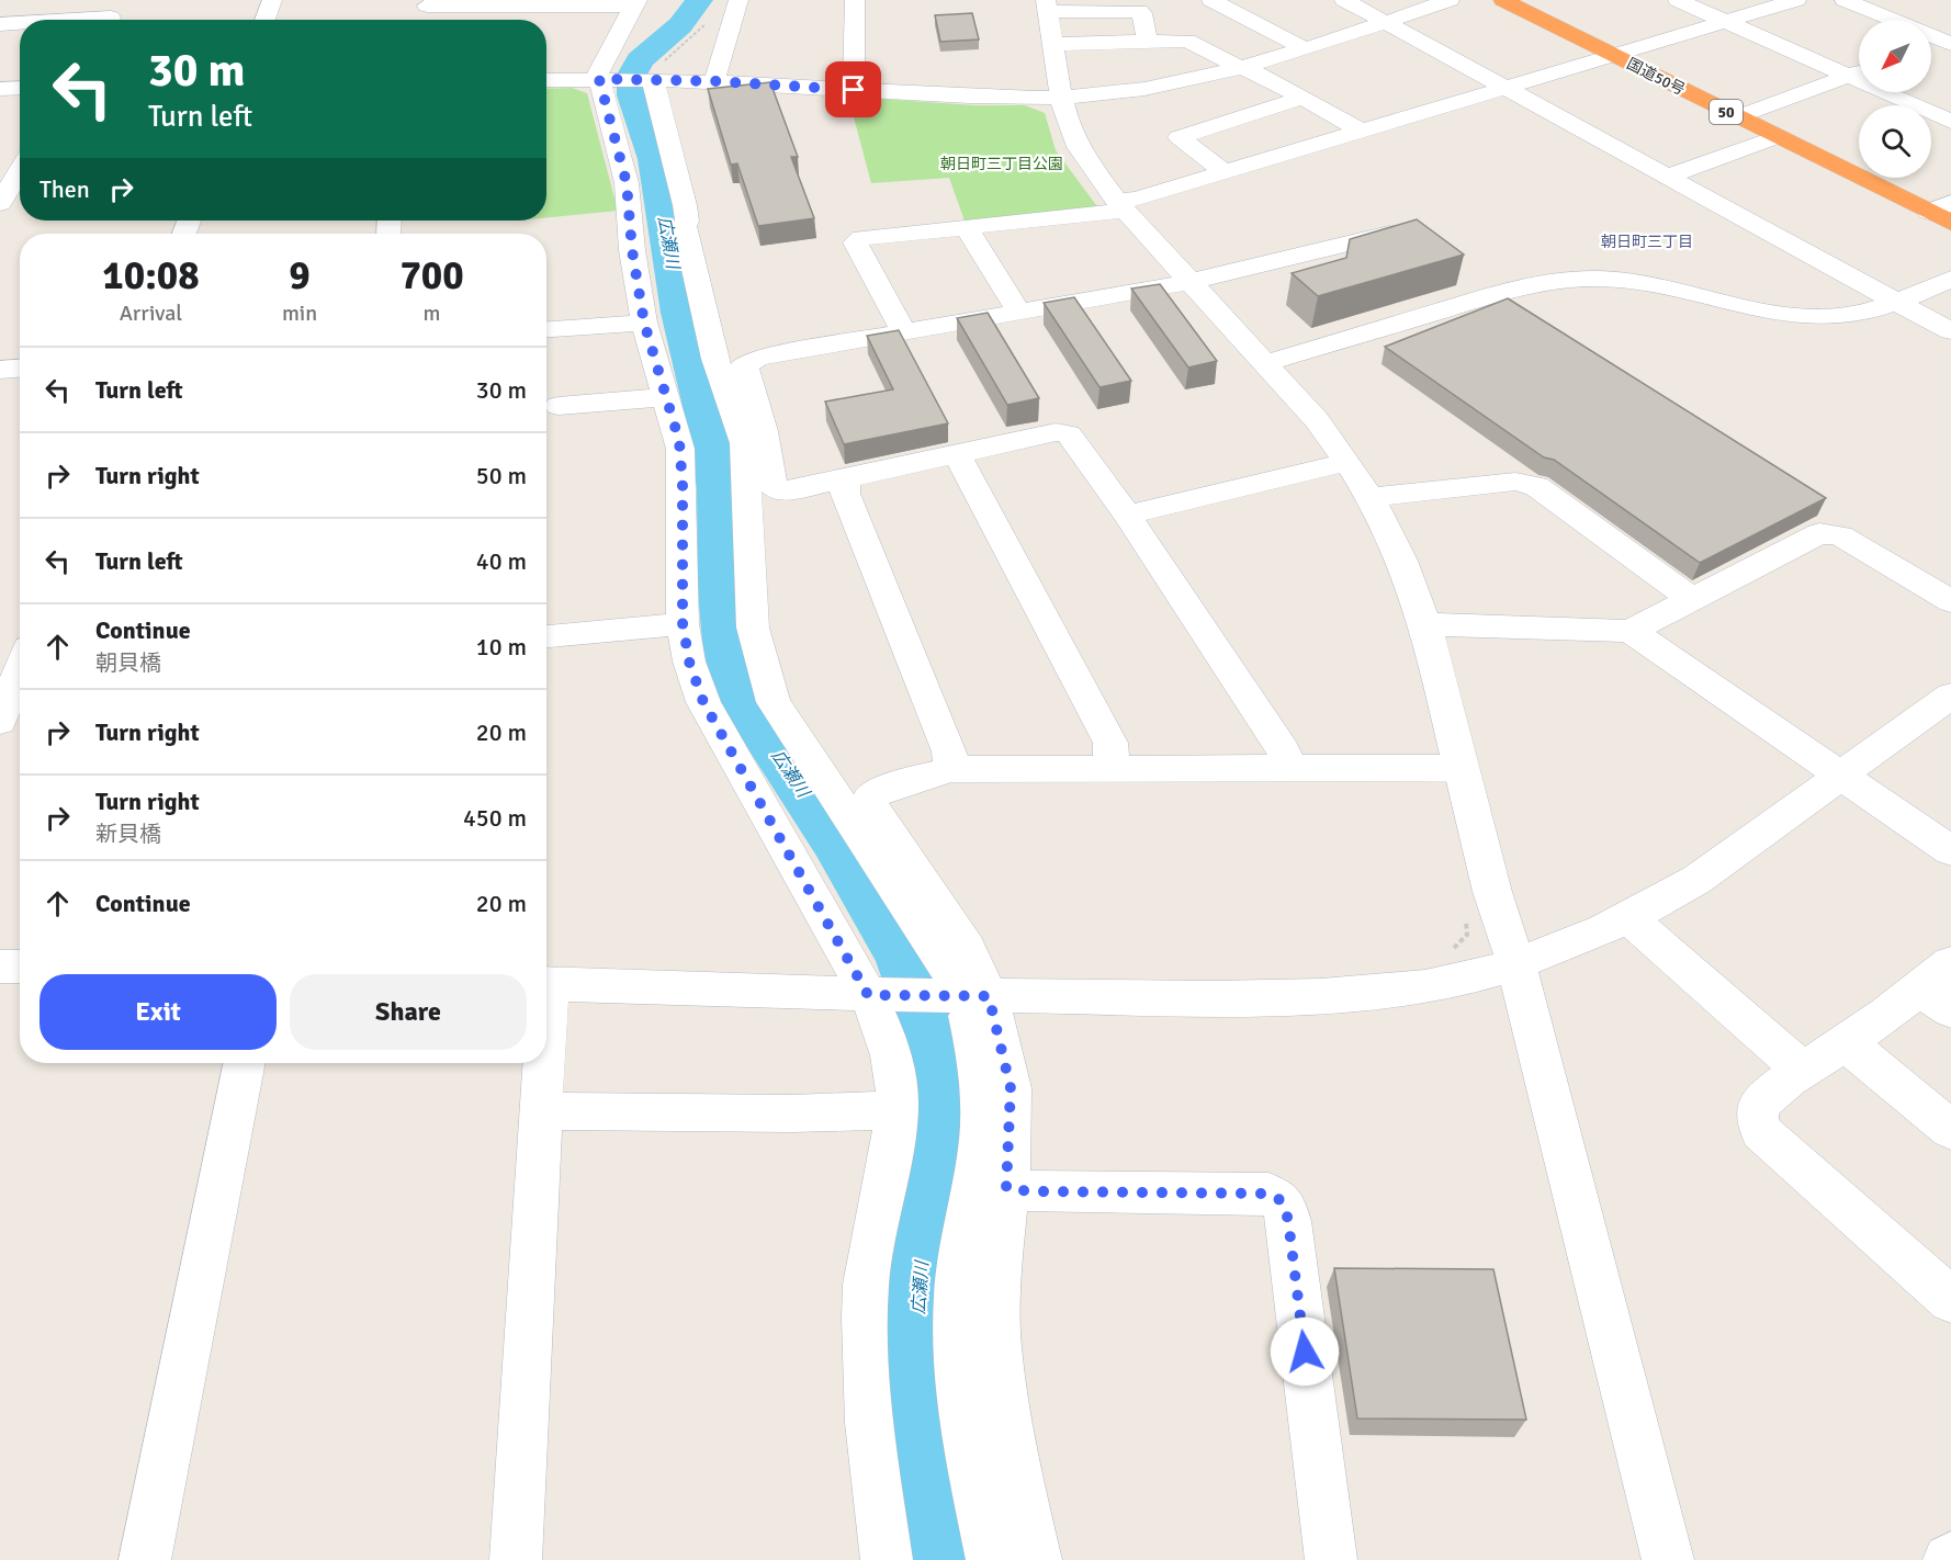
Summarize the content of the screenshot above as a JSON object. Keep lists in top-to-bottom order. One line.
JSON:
{"streets":{"highway":["国道50号","50"]},"districts":["朝日町三丁目"],"water":["広瀬川"],"parks":["朝日町三丁目公園"],"north":"bottom left","page":{"turn":["30 m","Turn left"],"then":"Then","eta":["10:08","Arrival","9","min","700","m"],"list":[{"name":"Turn left","value":"30 m"},{"name":"Turn right","value":"50 m"},{"name":"Turn left","value":"40 m"},{"name":"Continue","note":"朝貝橋","value":"10 m"},{"name":"Turn right","value":"20 m"},{"name":"Turn right","note":"新貝橋","value":"450 m"},{"name":"Continue","value":"20 m"}],"buttons":["Exit","Share"]}}
